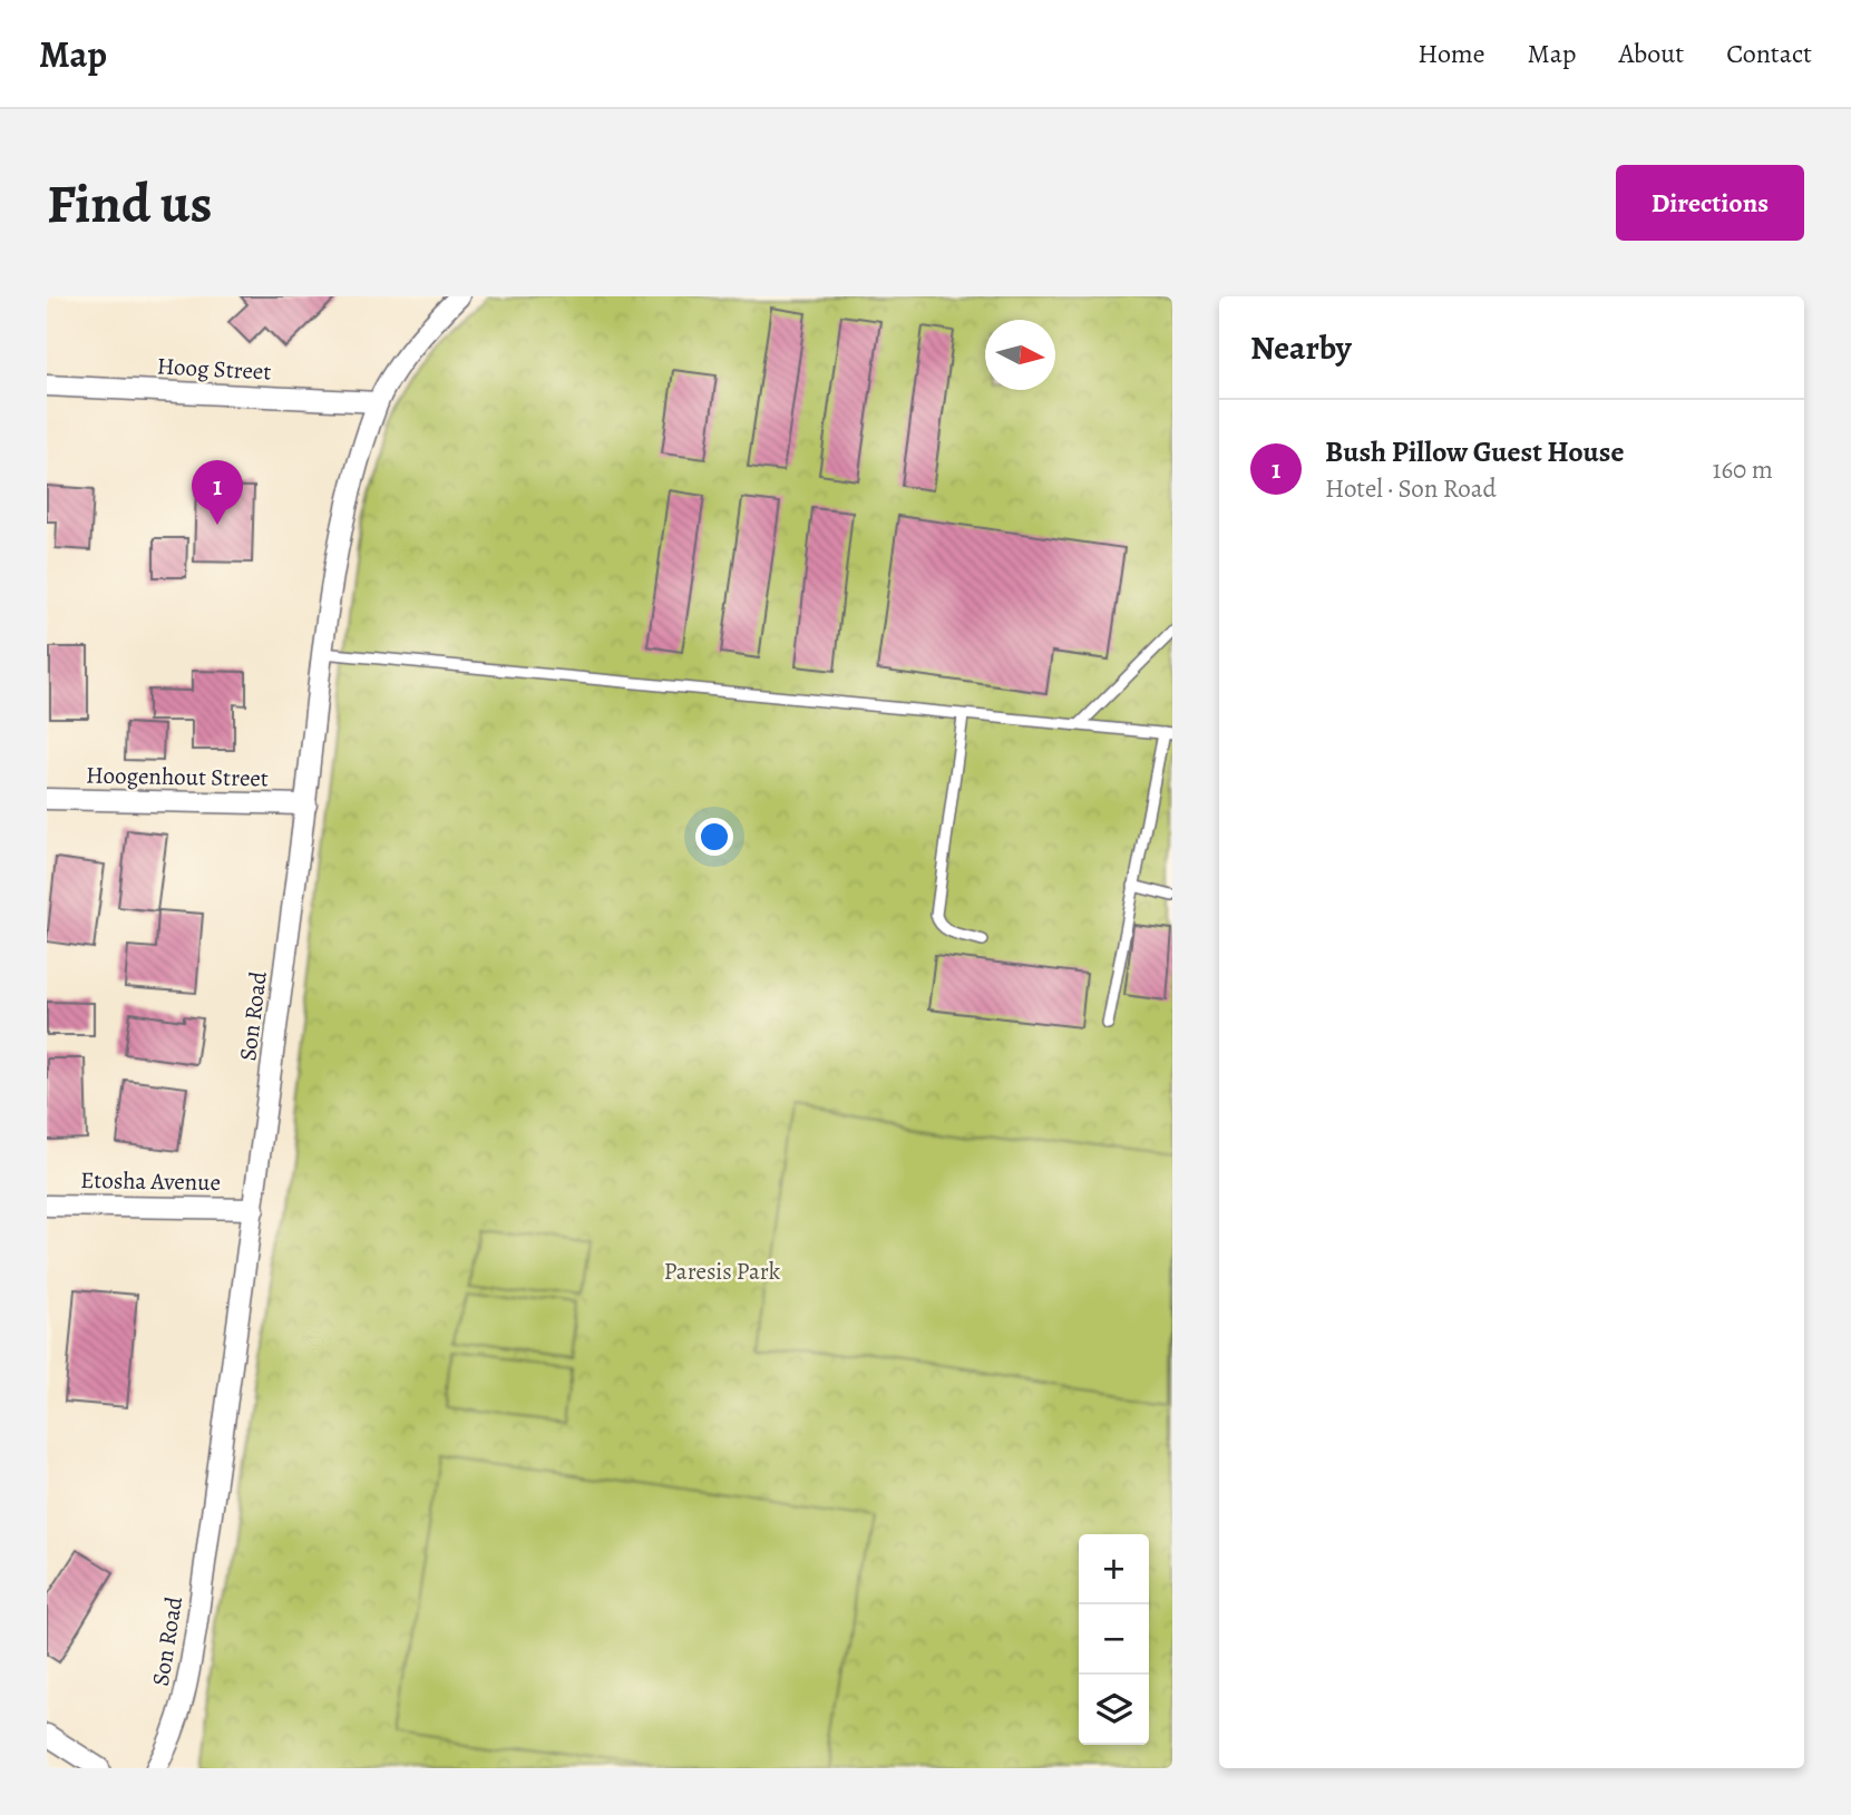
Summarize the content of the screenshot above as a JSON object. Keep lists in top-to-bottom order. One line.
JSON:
{"streets":{"street":["Hoog Street","Hoogenhout Street","Son Road","Etosha Avenue"]},"crossings":[["Hoog Street","Son Road"],["Hoogenhout Street","Son Road"],["Son Road","Etosha Avenue"]],"parks":["Paresis Park"],"north":"right","page":{"header":"Map","nav":["Home","Map","About","Contact"],"buttons":"Directions","title":"Find us","heading":"Nearby","list":[{"mark":"1","name":"Bush Pillow Guest House","note":"Hotel · Son Road","value":"160 m"}],"pins":"1","map_buttons":["+","−"]}}
